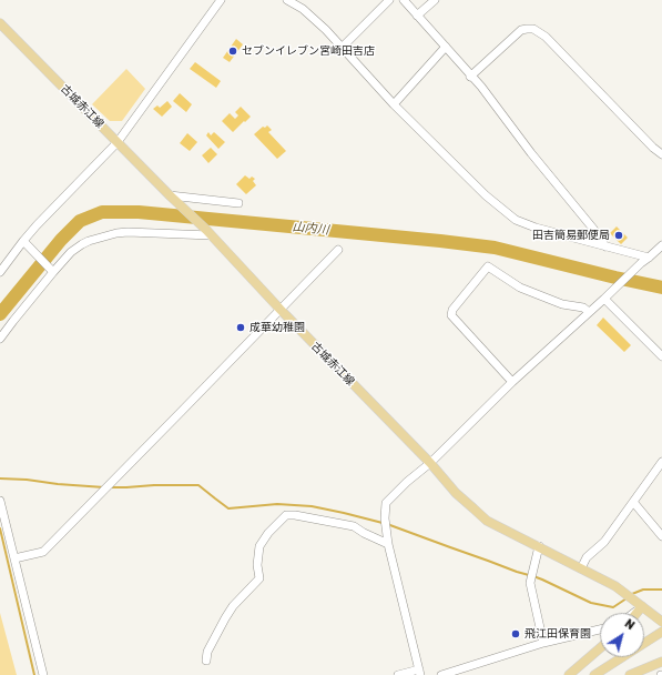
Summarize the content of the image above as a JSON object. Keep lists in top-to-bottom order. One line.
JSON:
{"streets":{"main road":["古城赤江線"]},"water":["山内川"],"places":["セブンイレブン宮崎田吉店","田吉簡易郵便局","成華幼稚園","飛江田保育園"],"north":"top right"}
